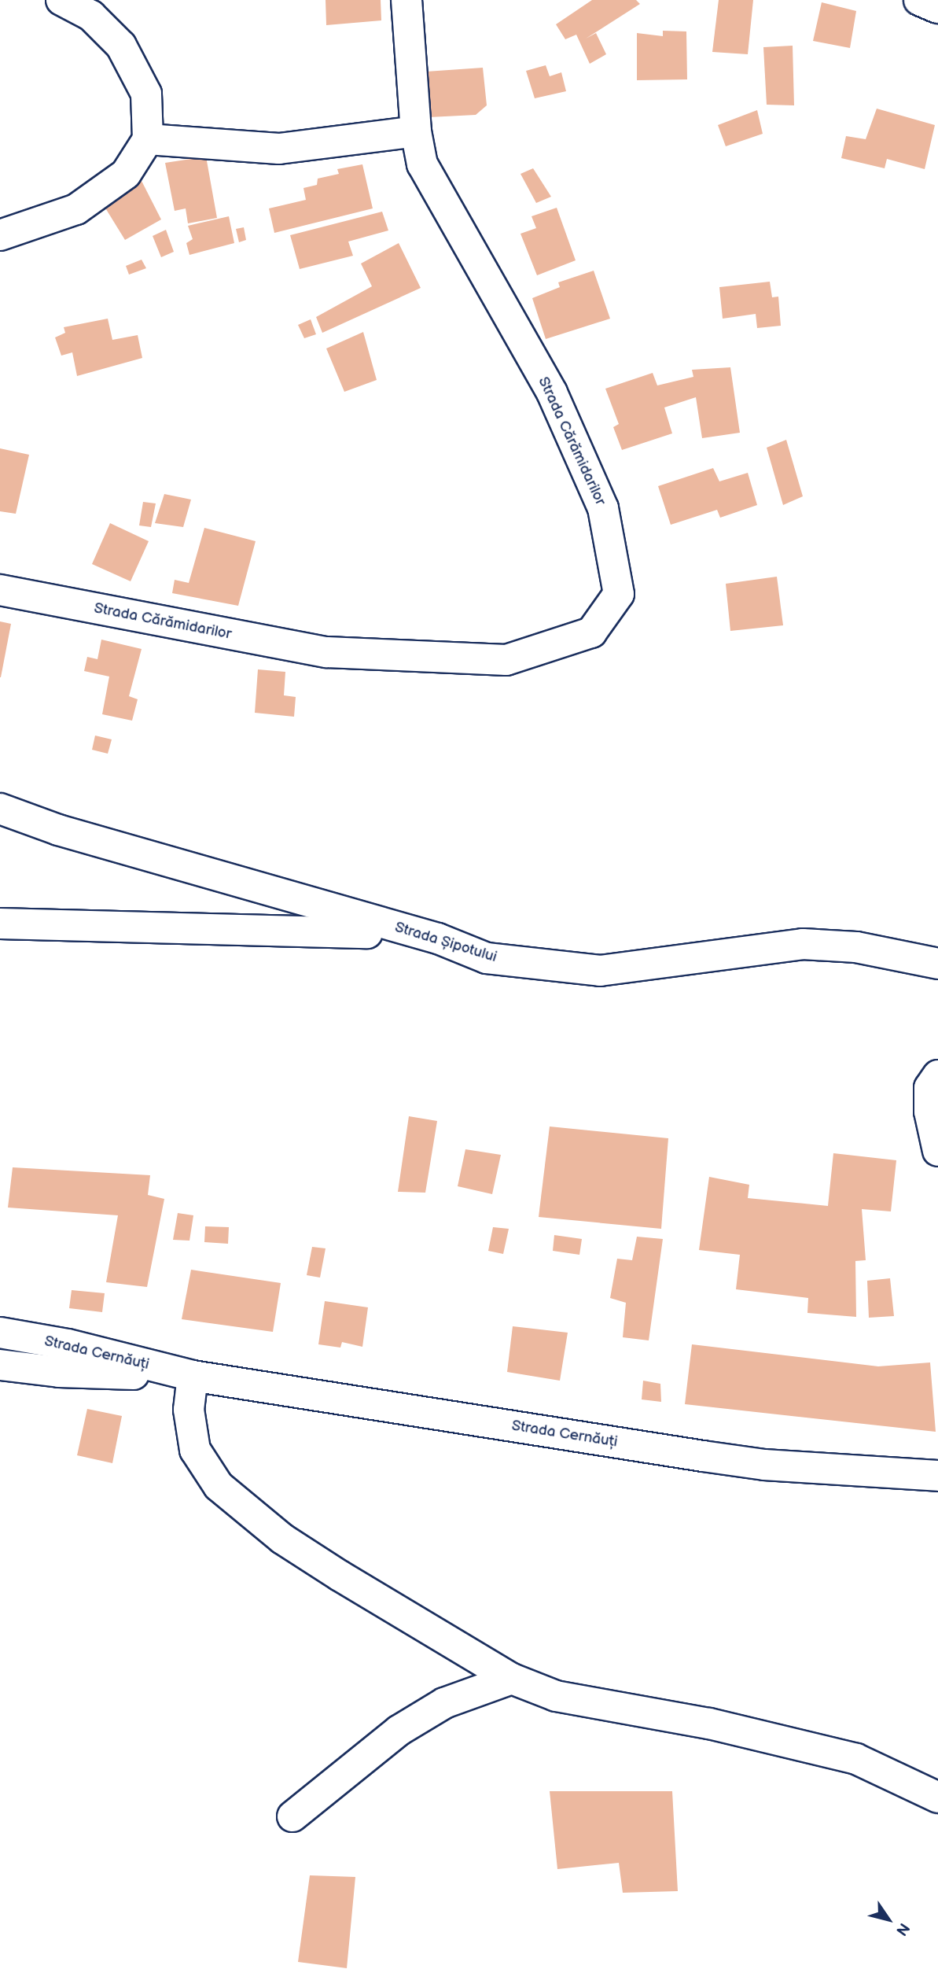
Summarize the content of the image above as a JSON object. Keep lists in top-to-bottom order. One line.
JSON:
{"streets":{"street":["Strada Cărămidarilor","Strada Șipotului","Strada Cernăuți"]},"north":"bottom right"}
